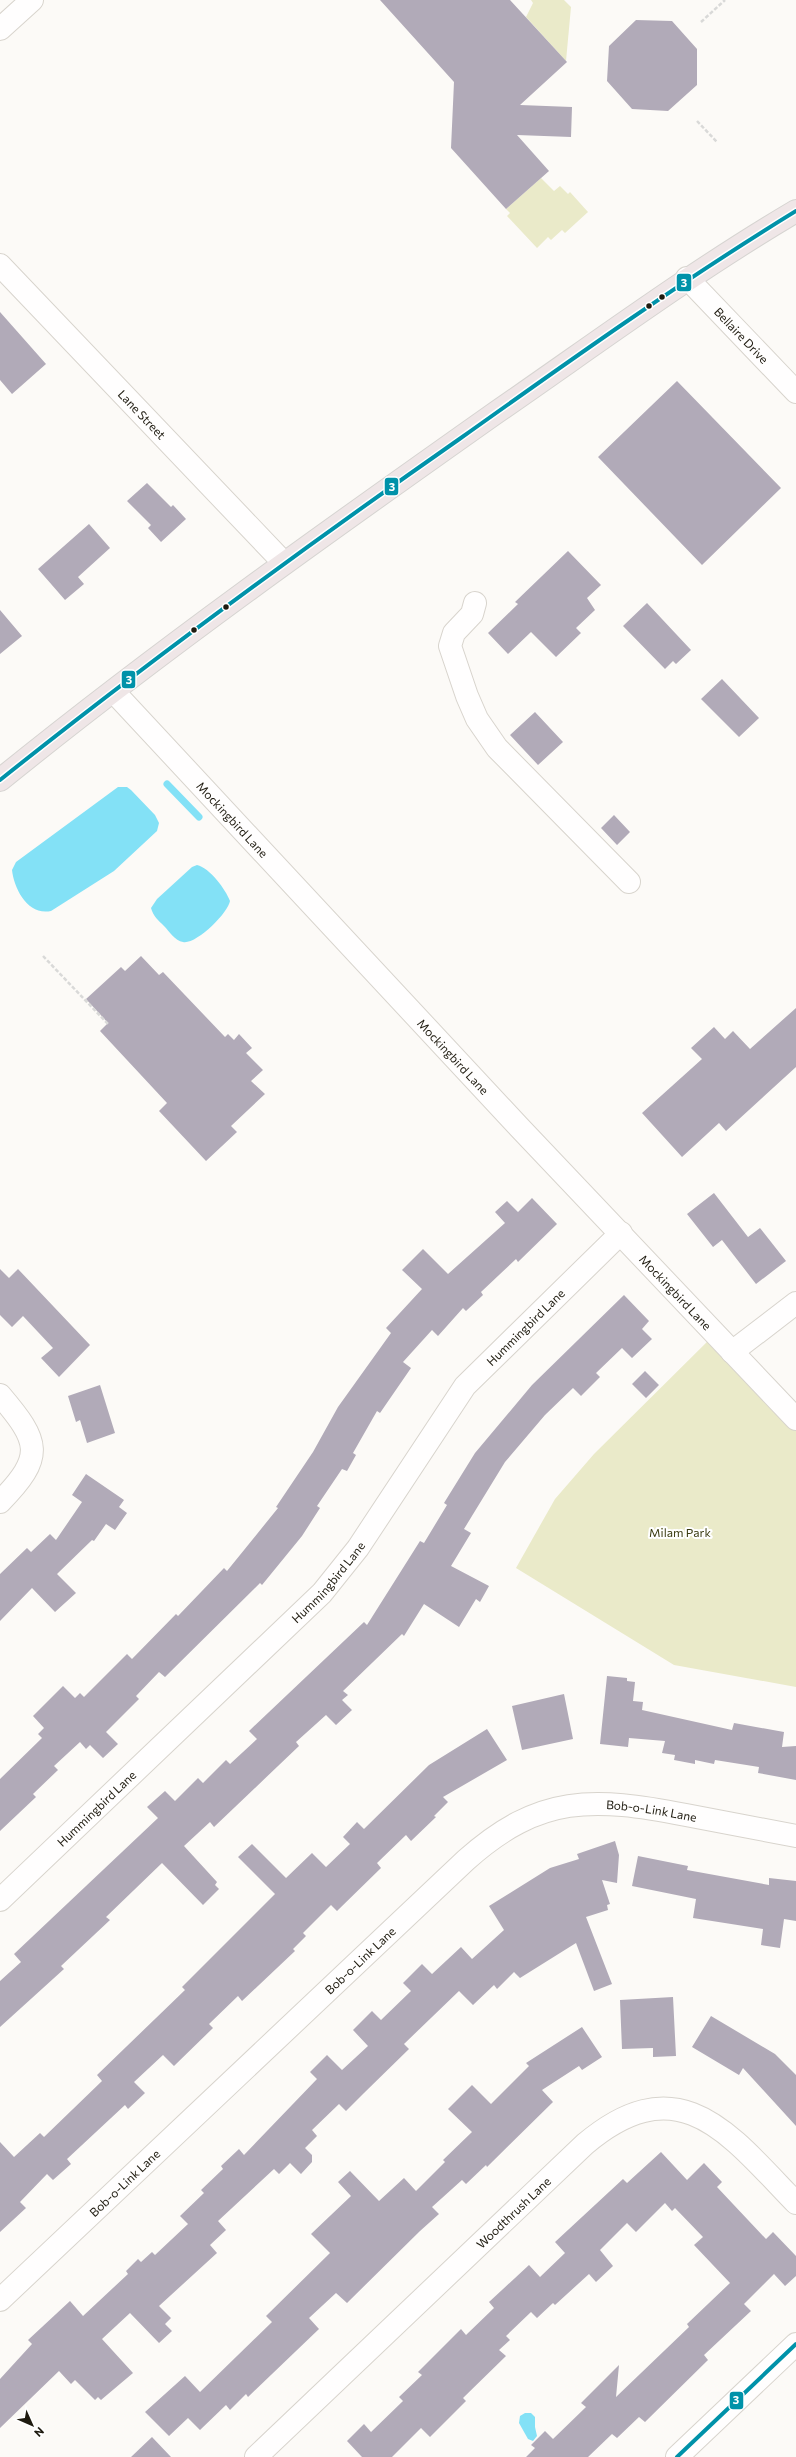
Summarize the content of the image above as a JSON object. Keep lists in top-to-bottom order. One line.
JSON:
{"streets":{"street":["Bellaire Drive","Lane Street","Mockingbird Lane","Hummingbird Lane","Bob-o-Link Lane","Woodthrush Lane"]},"crossings":[["Mockingbird Lane","Hummingbird Lane"]],"parks":["Milam Park"],"lines":["transit line 3"],"north":"bottom right"}
